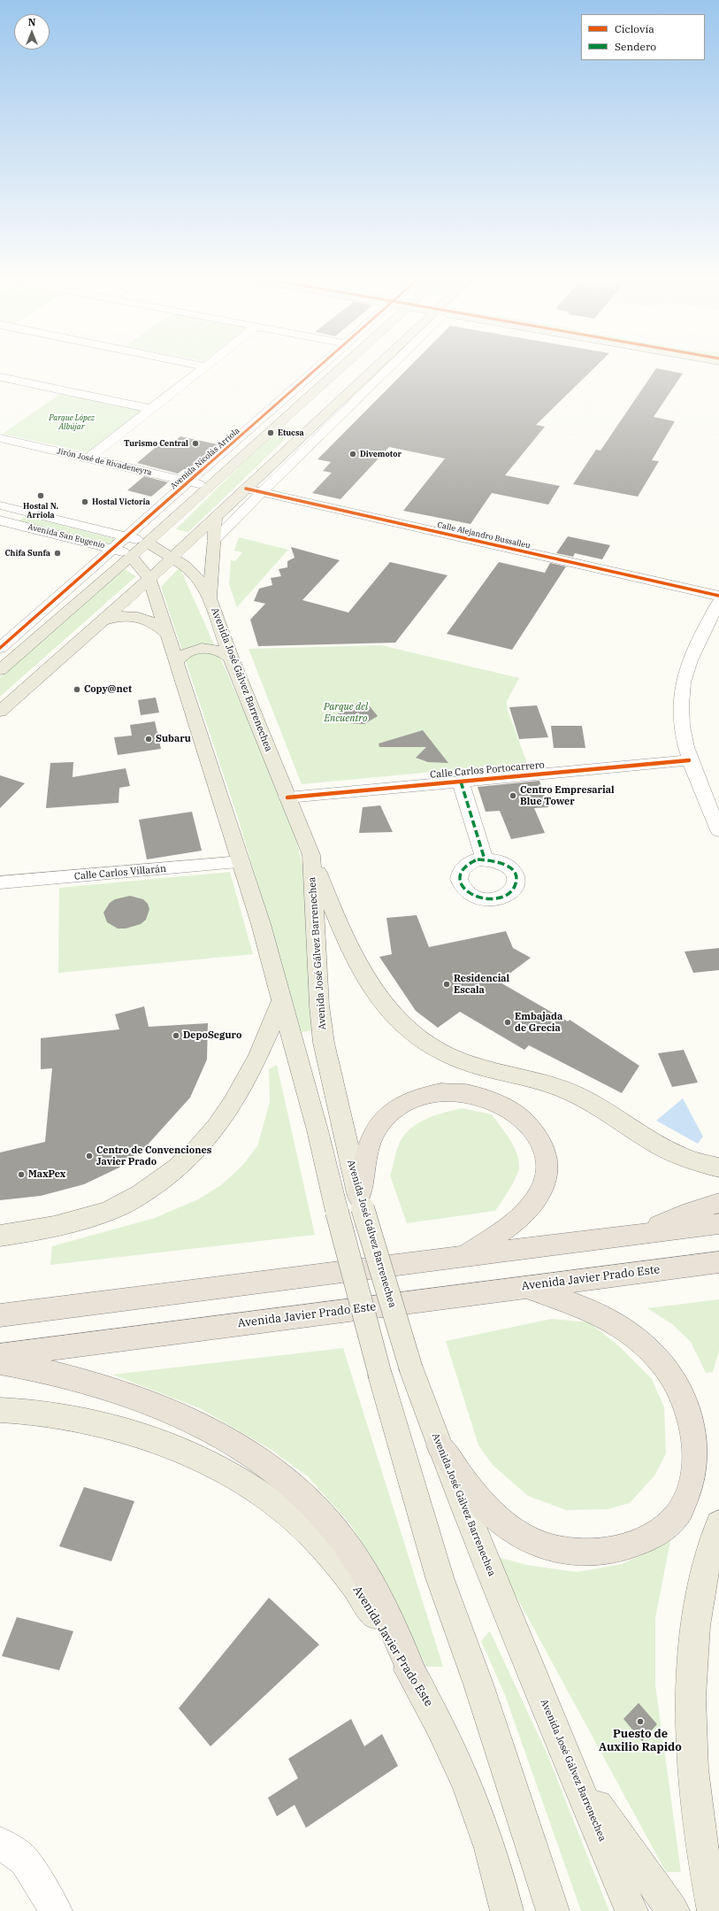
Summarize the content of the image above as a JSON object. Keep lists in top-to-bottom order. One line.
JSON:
{"streets":{"highway":["Avenida Javier Prado Este"],"main road":["Avenida José Gálvez Barrenechea"],"street":["Avenida Nicolás Arriola","Jirón José de Rivadeneyra","Calle Alejandro Bussalleu","Avenida San Eugenio","Calle Carlos Portocarrero","Calle Carlos Villarán"]},"crossings":[["Avenida Nicolás Arriola","Jirón José de Rivadeneyra"],["Avenida Nicolás Arriola","Avenida San Eugenio"],["Avenida San Eugenio","Avenida José Gálvez Barrenechea"],["Avenida José Gálvez Barrenechea","Calle Carlos Portocarrero"]],"parks":["Parque López Albújar","Parque del Encuentro"],"places":["Etucsa","Turismo Central","Divemotor","Hostal N. Arriola","Hostal Victoria","Chifa Sunfa","Copy@net","Subaru","Centro Empresarial Blue Tower","Residencial Escala","Embajada de Grecia","DepoSeguro","Centro de Convenciones Javier Prado","MaxPex","Puesto de Auxilio Rapido"],"legend":["Ciclovía","Sendero"],"north":"top"}
